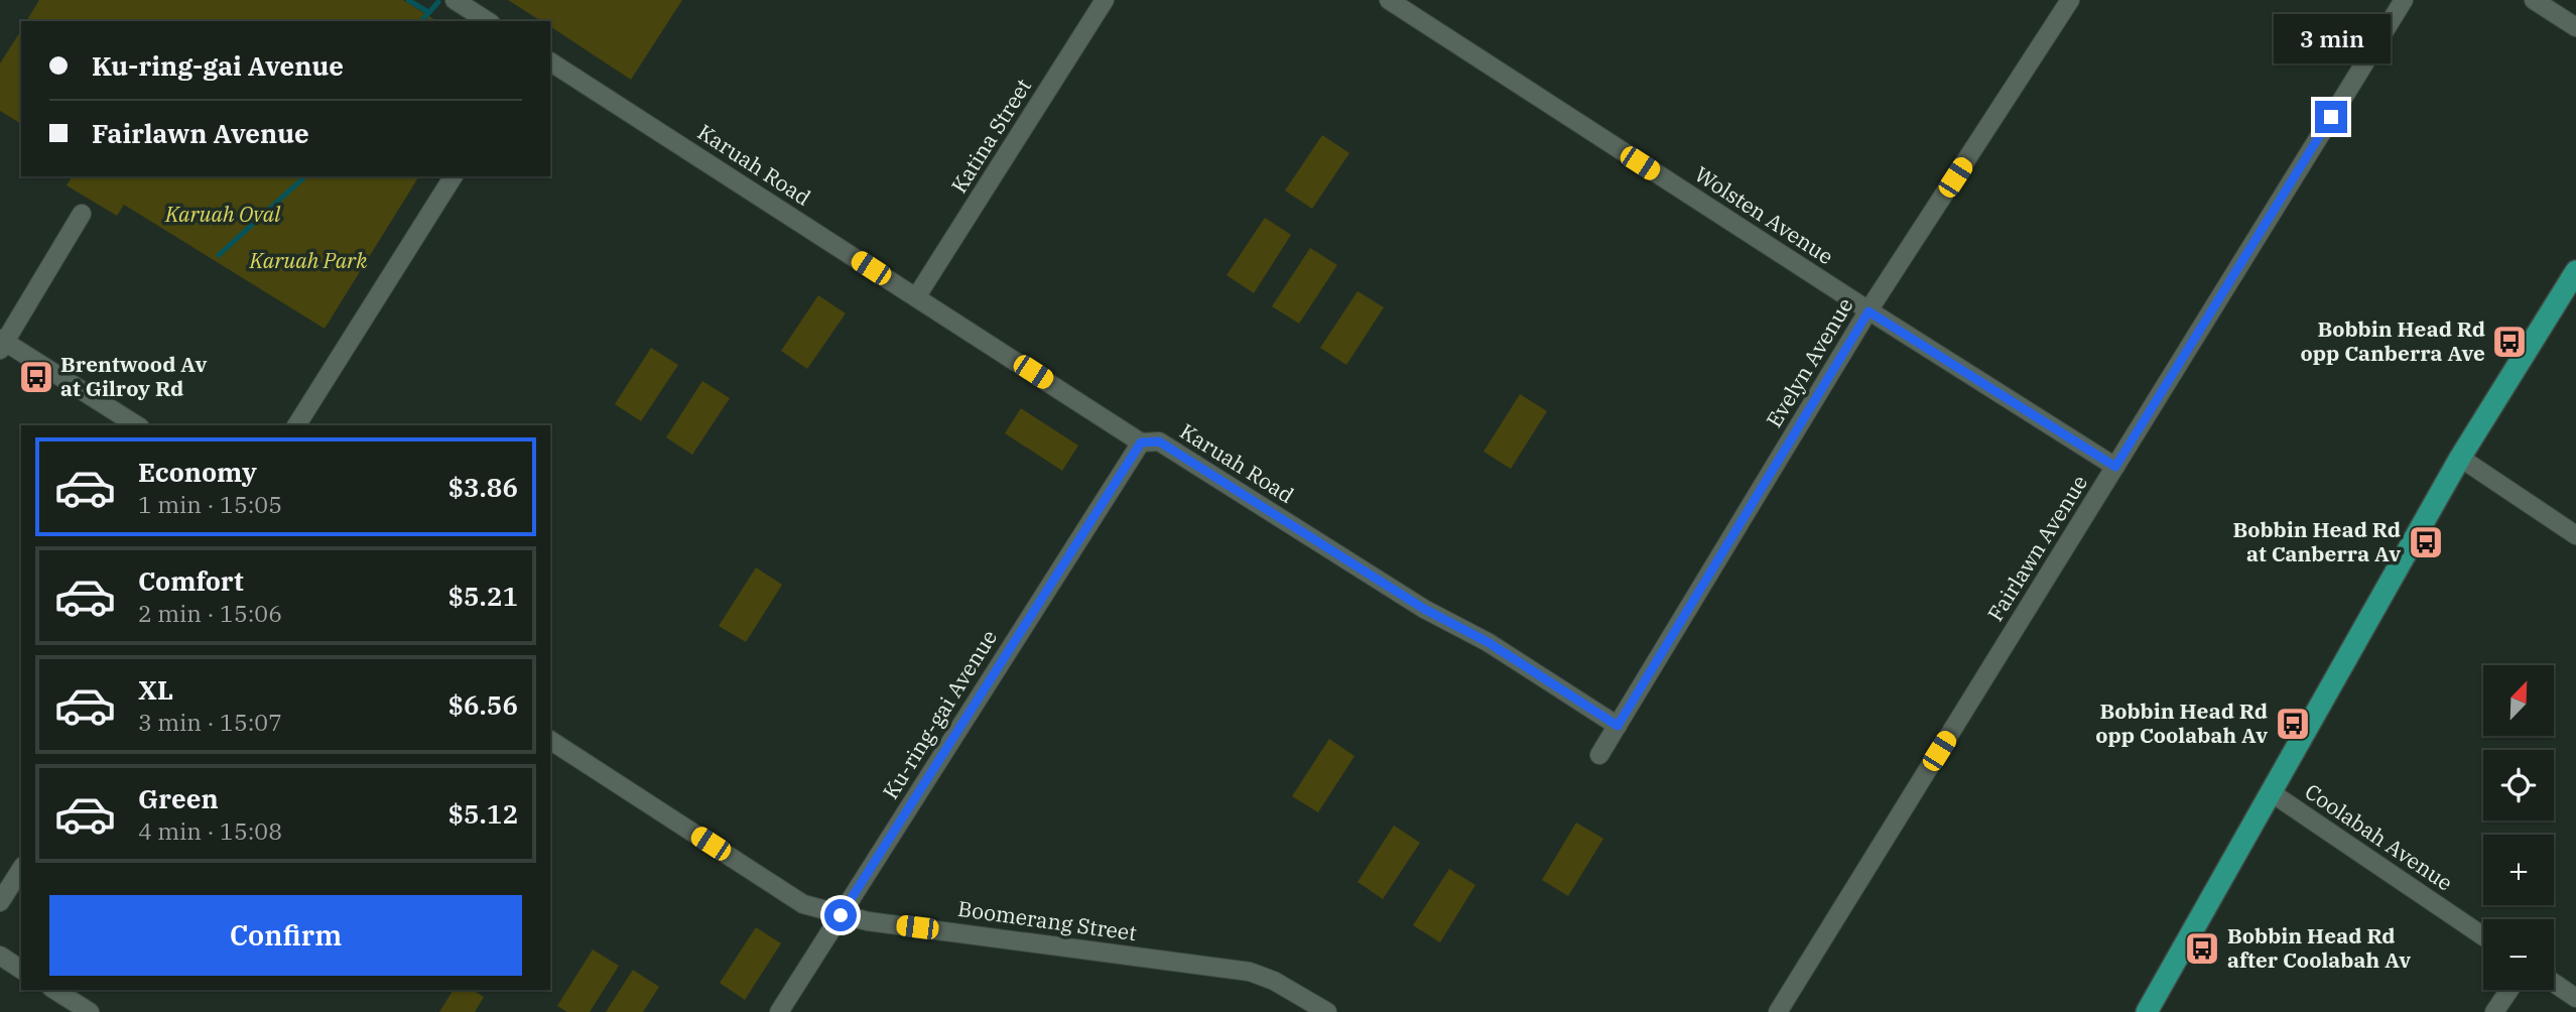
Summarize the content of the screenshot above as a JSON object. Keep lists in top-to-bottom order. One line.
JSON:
{"streets":{"street":["Katina Street","Karuah Road","Wolsten Avenue","Evelyn Avenue","Fairlawn Avenue","Ku-ring-gai Avenue","Coolabah Avenue","Boomerang Street"]},"crossings":[["Katina Street","Karuah Road"],["Karuah Road","Evelyn Avenue"],["Karuah Road","Ku-ring-gai Avenue"],["Wolsten Avenue","Evelyn Avenue"],["Wolsten Avenue","Fairlawn Avenue"],["Ku-ring-gai Avenue","Boomerang Street"]],"parks":["Karuah Oval","Karuah Park"],"places":{"bus stop":["Bobbin Head Rd opp Canberra Ave","Brentwood Av at Gilroy Rd","Bobbin Head Rd at Canberra Av","Bobbin Head Rd opp Coolabah Av","Bobbin Head Rd after Coolabah Av"]},"north":"top right","page":{"bubble":"3 min","banner":["Ku-ring-gai Avenue","Fairlawn Avenue"],"list":[{"name":"Economy","note":"1 min · 15:05","value":"$3.86"},{"name":"Comfort","note":"2 min · 15:06","value":"$5.21"},{"name":"XL","note":"3 min · 15:07","value":"$6.56"},{"name":"Green","note":"4 min · 15:08","value":"$5.12"}],"map_buttons":["+","−"],"buttons":"Confirm"}}
